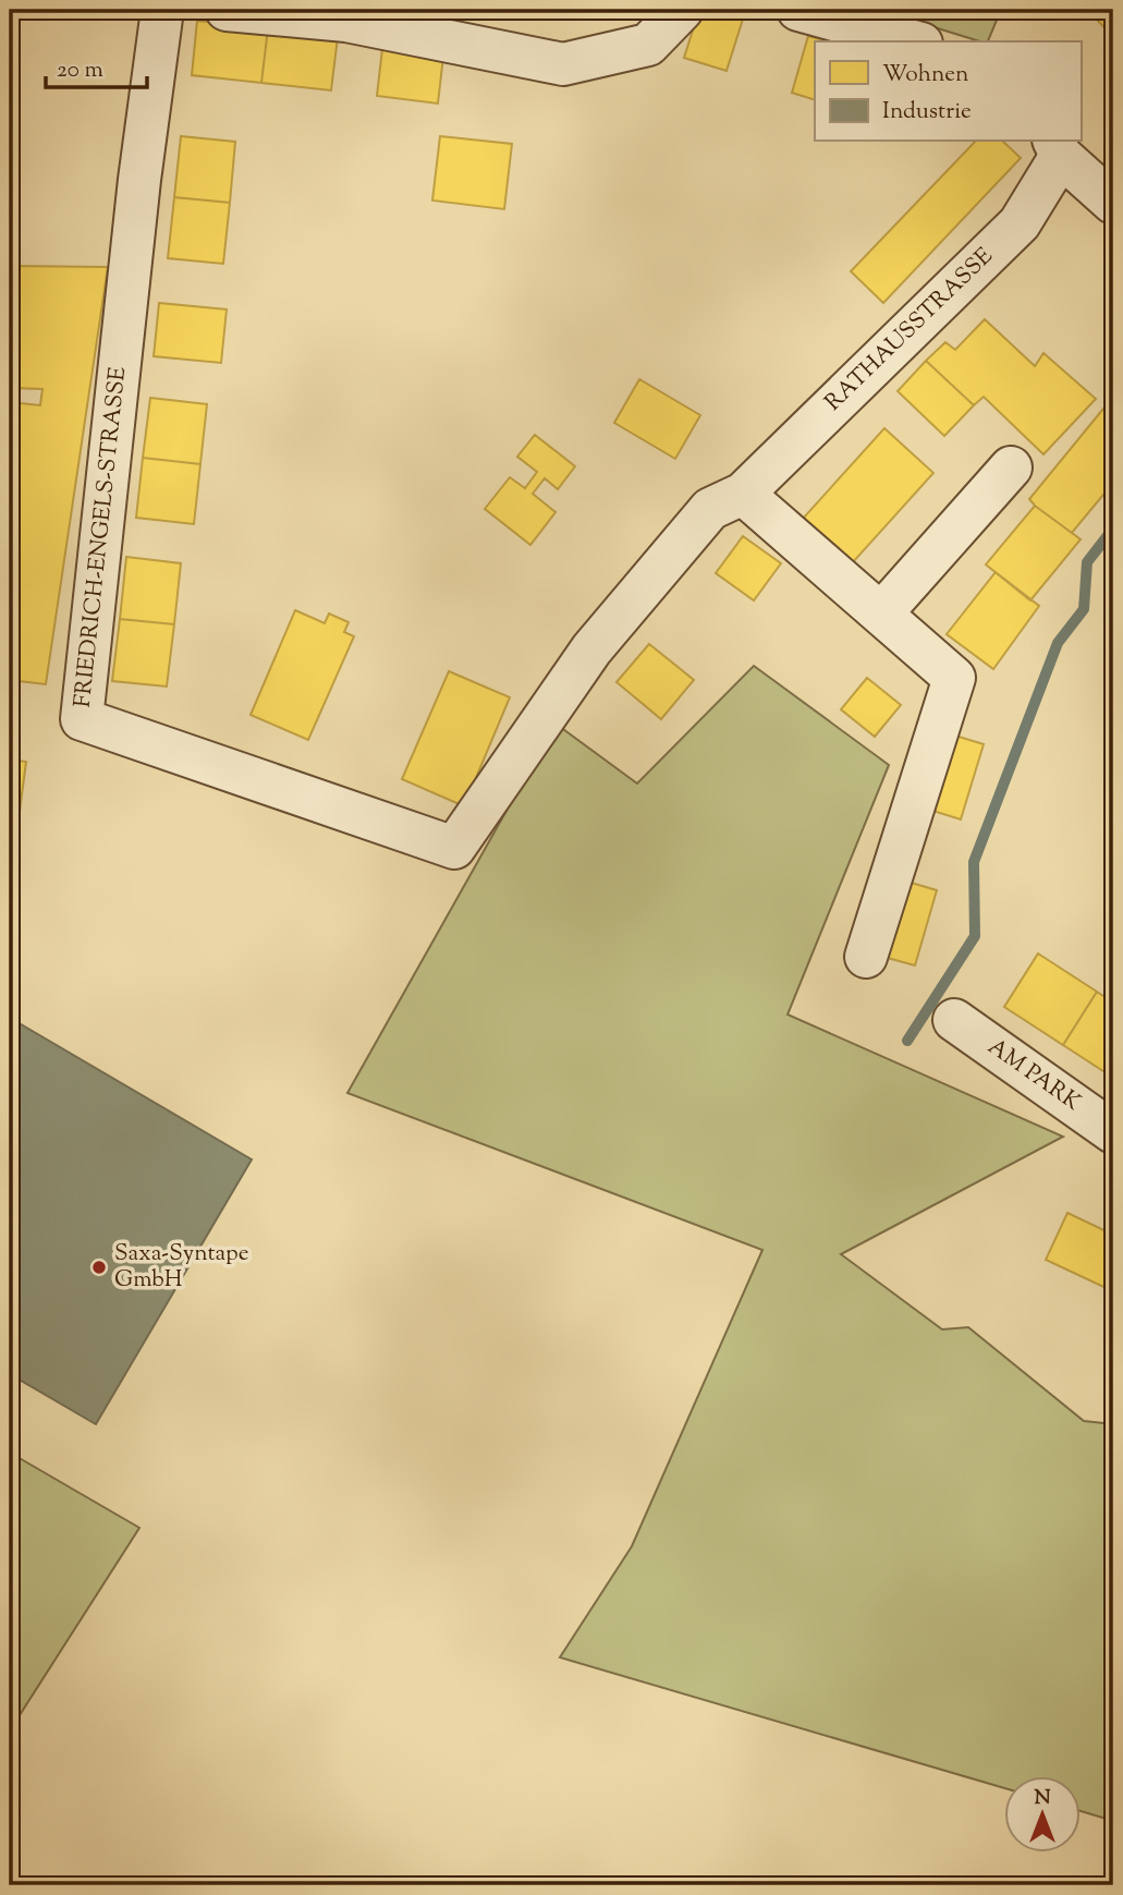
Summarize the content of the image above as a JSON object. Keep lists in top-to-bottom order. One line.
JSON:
{"streets":{"street":["RATHAUSSTRASSE","FRIEDRICH-ENGELS-STRASSE","AM PARK"]},"crossings":[["RATHAUSSTRASSE","FRIEDRICH-ENGELS-STRASSE"]],"places":["Saxa-Syntape GmbH"],"legend":["Wohnen","Industrie"],"scale_bar":"20 m","north":"top"}
